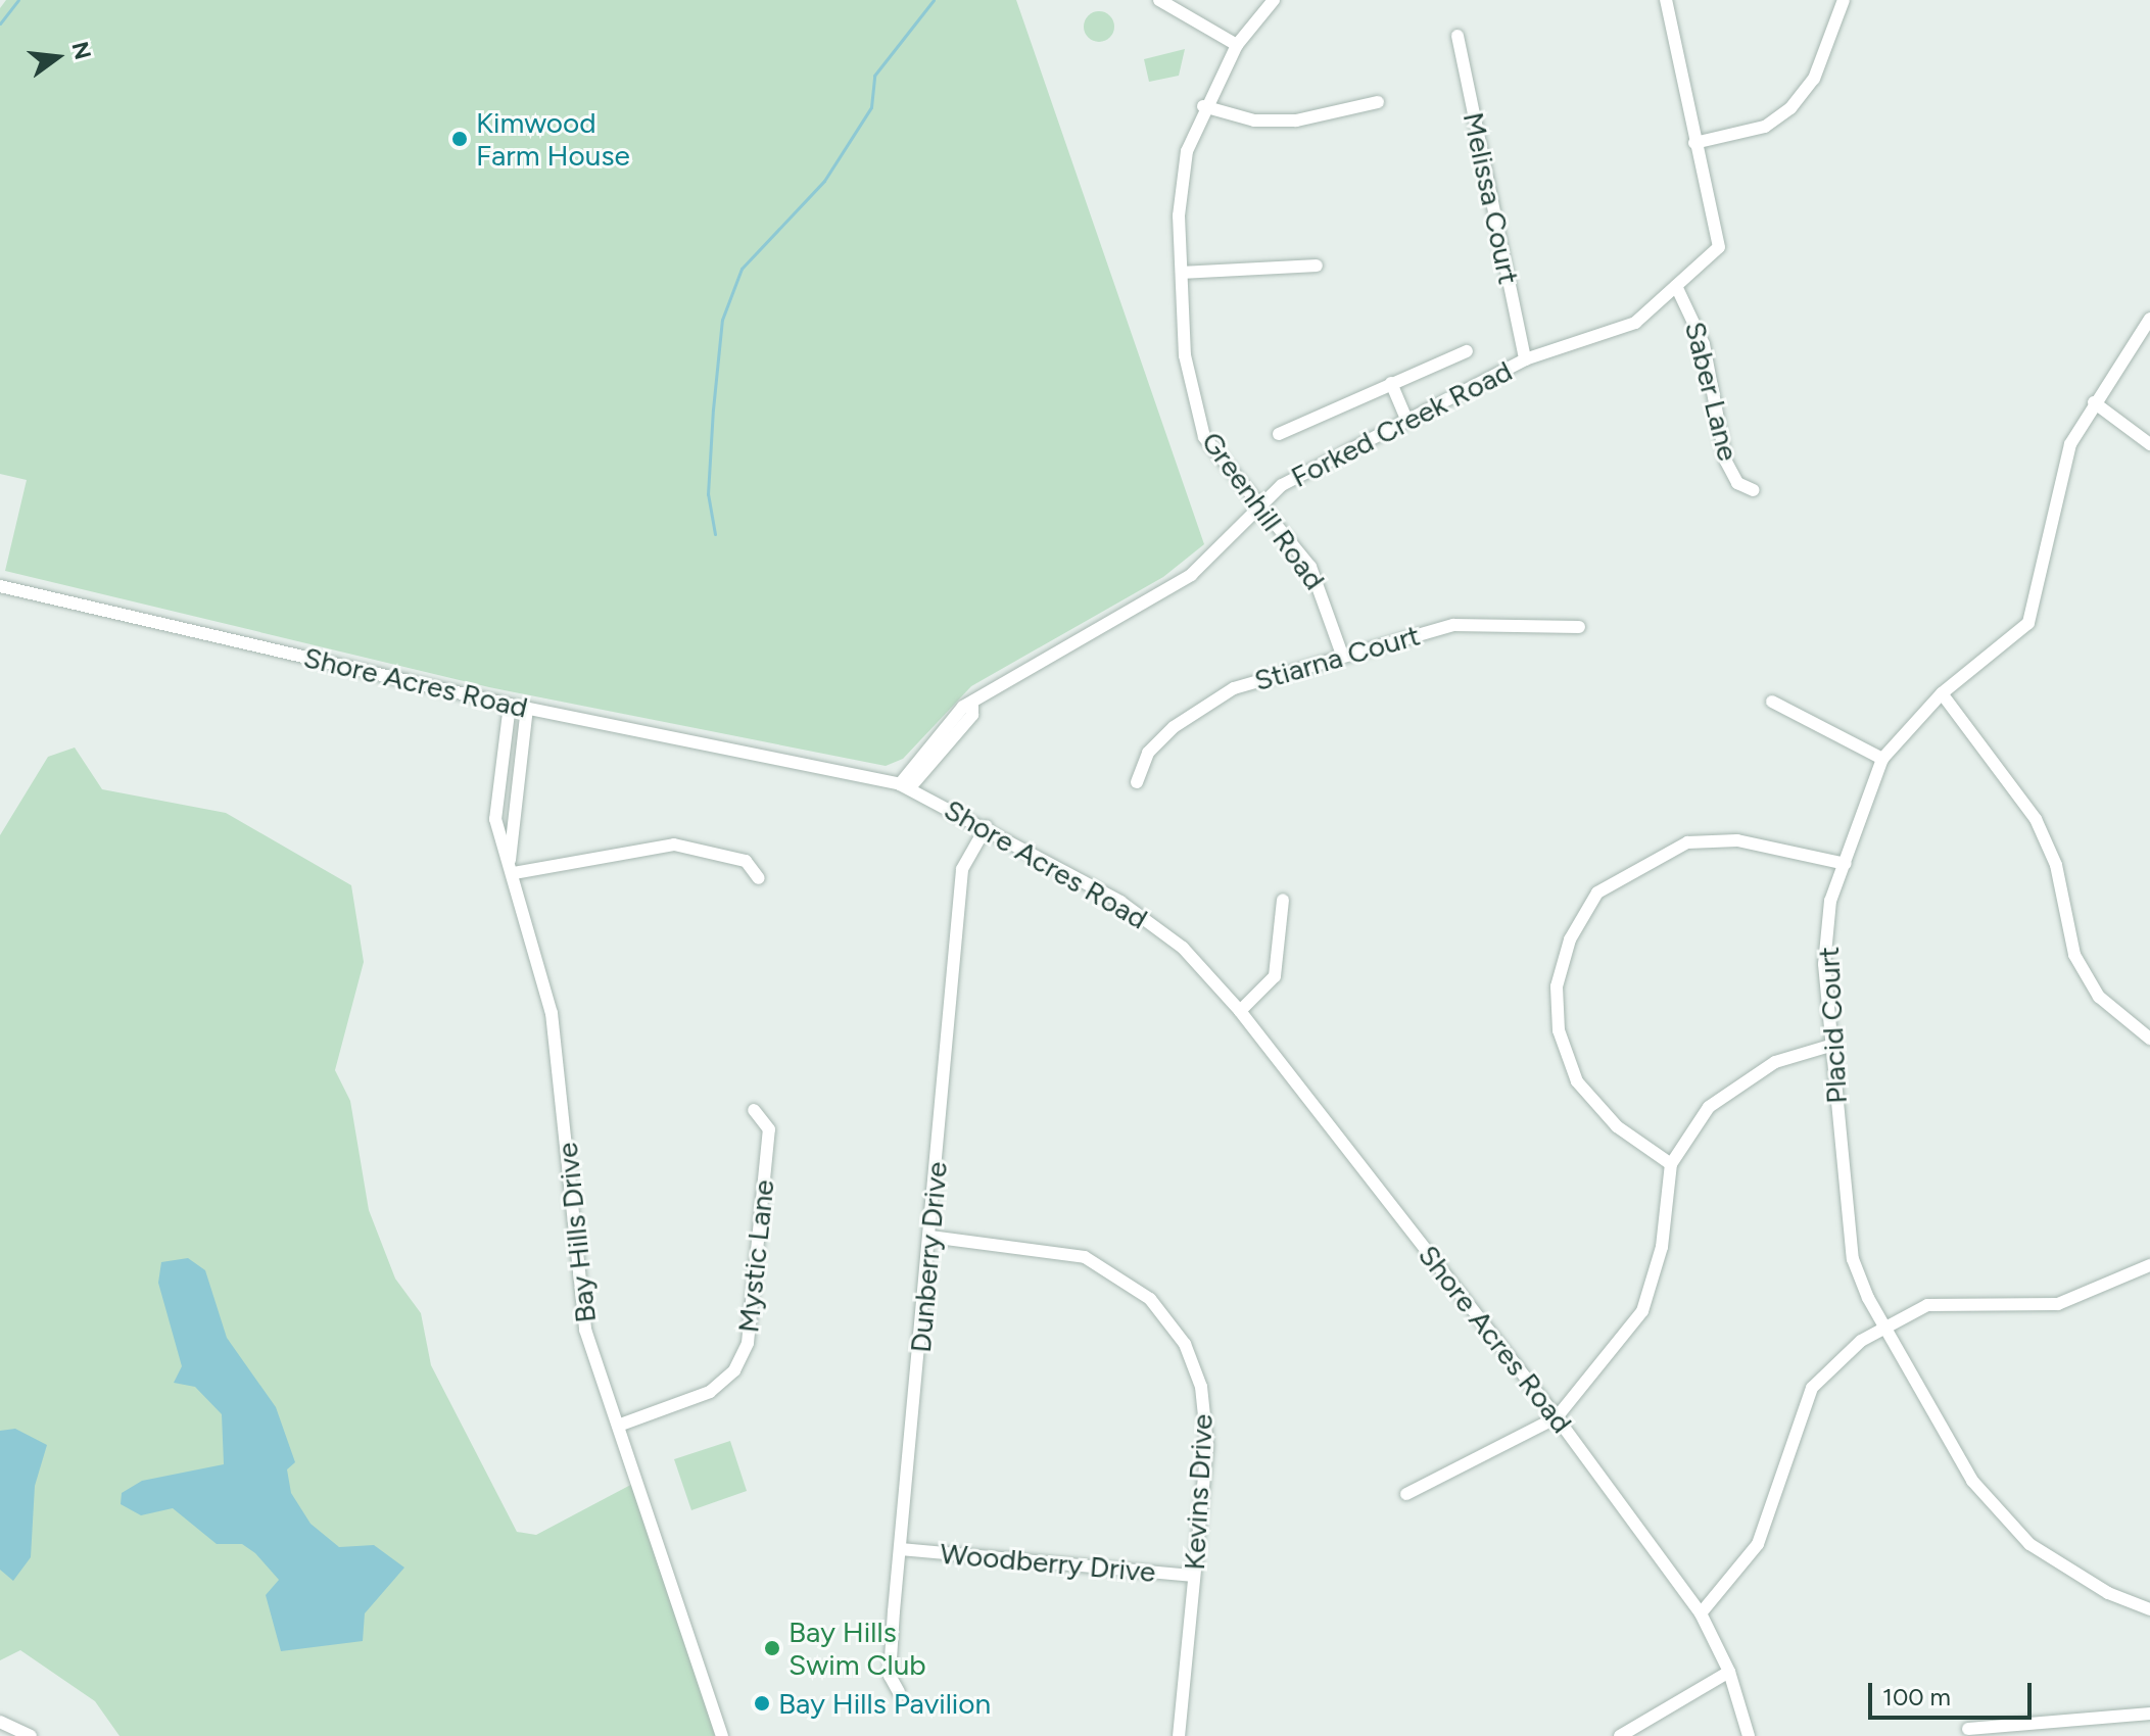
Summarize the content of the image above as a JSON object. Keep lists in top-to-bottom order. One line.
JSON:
{"streets":{"street":["Melissa Court","Saber Lane","Forked Creek Road","Greenhill Road","Stiarna Court","Shore Acres Road","Placid Court","Bay Hills Drive","Mystic Lane","Dunberry Drive","Kevins Drive","Woodberry Drive"]},"crossings":[["Melissa Court","Forked Creek Road"],["Saber Lane","Forked Creek Road"],["Forked Creek Road","Greenhill Road"],["Forked Creek Road","Shore Acres Road"],["Greenhill Road","Stiarna Court"],["Shore Acres Road","Bay Hills Drive"],["Shore Acres Road","Dunberry Drive"],["Bay Hills Drive","Mystic Lane"],["Dunberry Drive","Kevins Drive"],["Dunberry Drive","Woodberry Drive"],["Kevins Drive","Woodberry Drive"]],"places":["Kimwood Farm House","Bay Hills Swim Club","Bay Hills Pavilion"],"scale_bar":"100 m","north":"right"}
